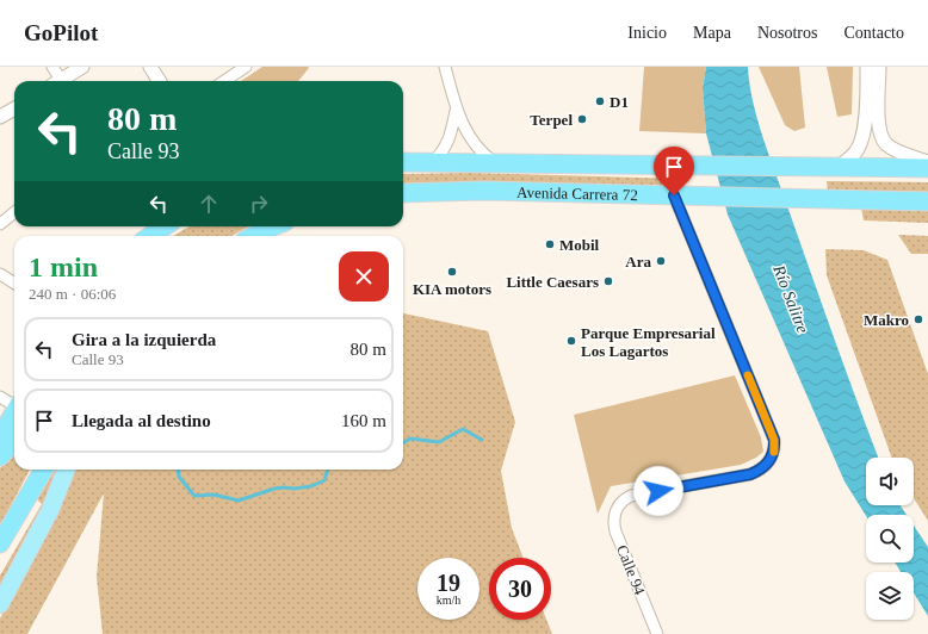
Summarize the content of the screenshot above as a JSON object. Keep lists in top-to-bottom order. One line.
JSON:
{"streets":{"highway":["Avenida Carrera 72"],"street":["Calle 94"]},"crossings":[["Avenida Carrera 72","Calle 94"]],"water":["Río Salitre"],"places":["D1","Terpel","Mobil","Ara","KIA motors","Little Caesars","Makro","Parque Empresarial Los Lagartos"],"page":{"header":"GoPilot","nav":["Inicio","Mapa","Nosotros","Contacto"],"turn":["80 m","Calle 93"],"heading":["1 min","240 m · 06:06"],"list":[{"name":"Gira a la izquierda","note":"Calle 93","value":"80 m"},{"name":"Llegada al destino","value":"160 m"}],"speed":"19 km/h","limit":"30"}}
